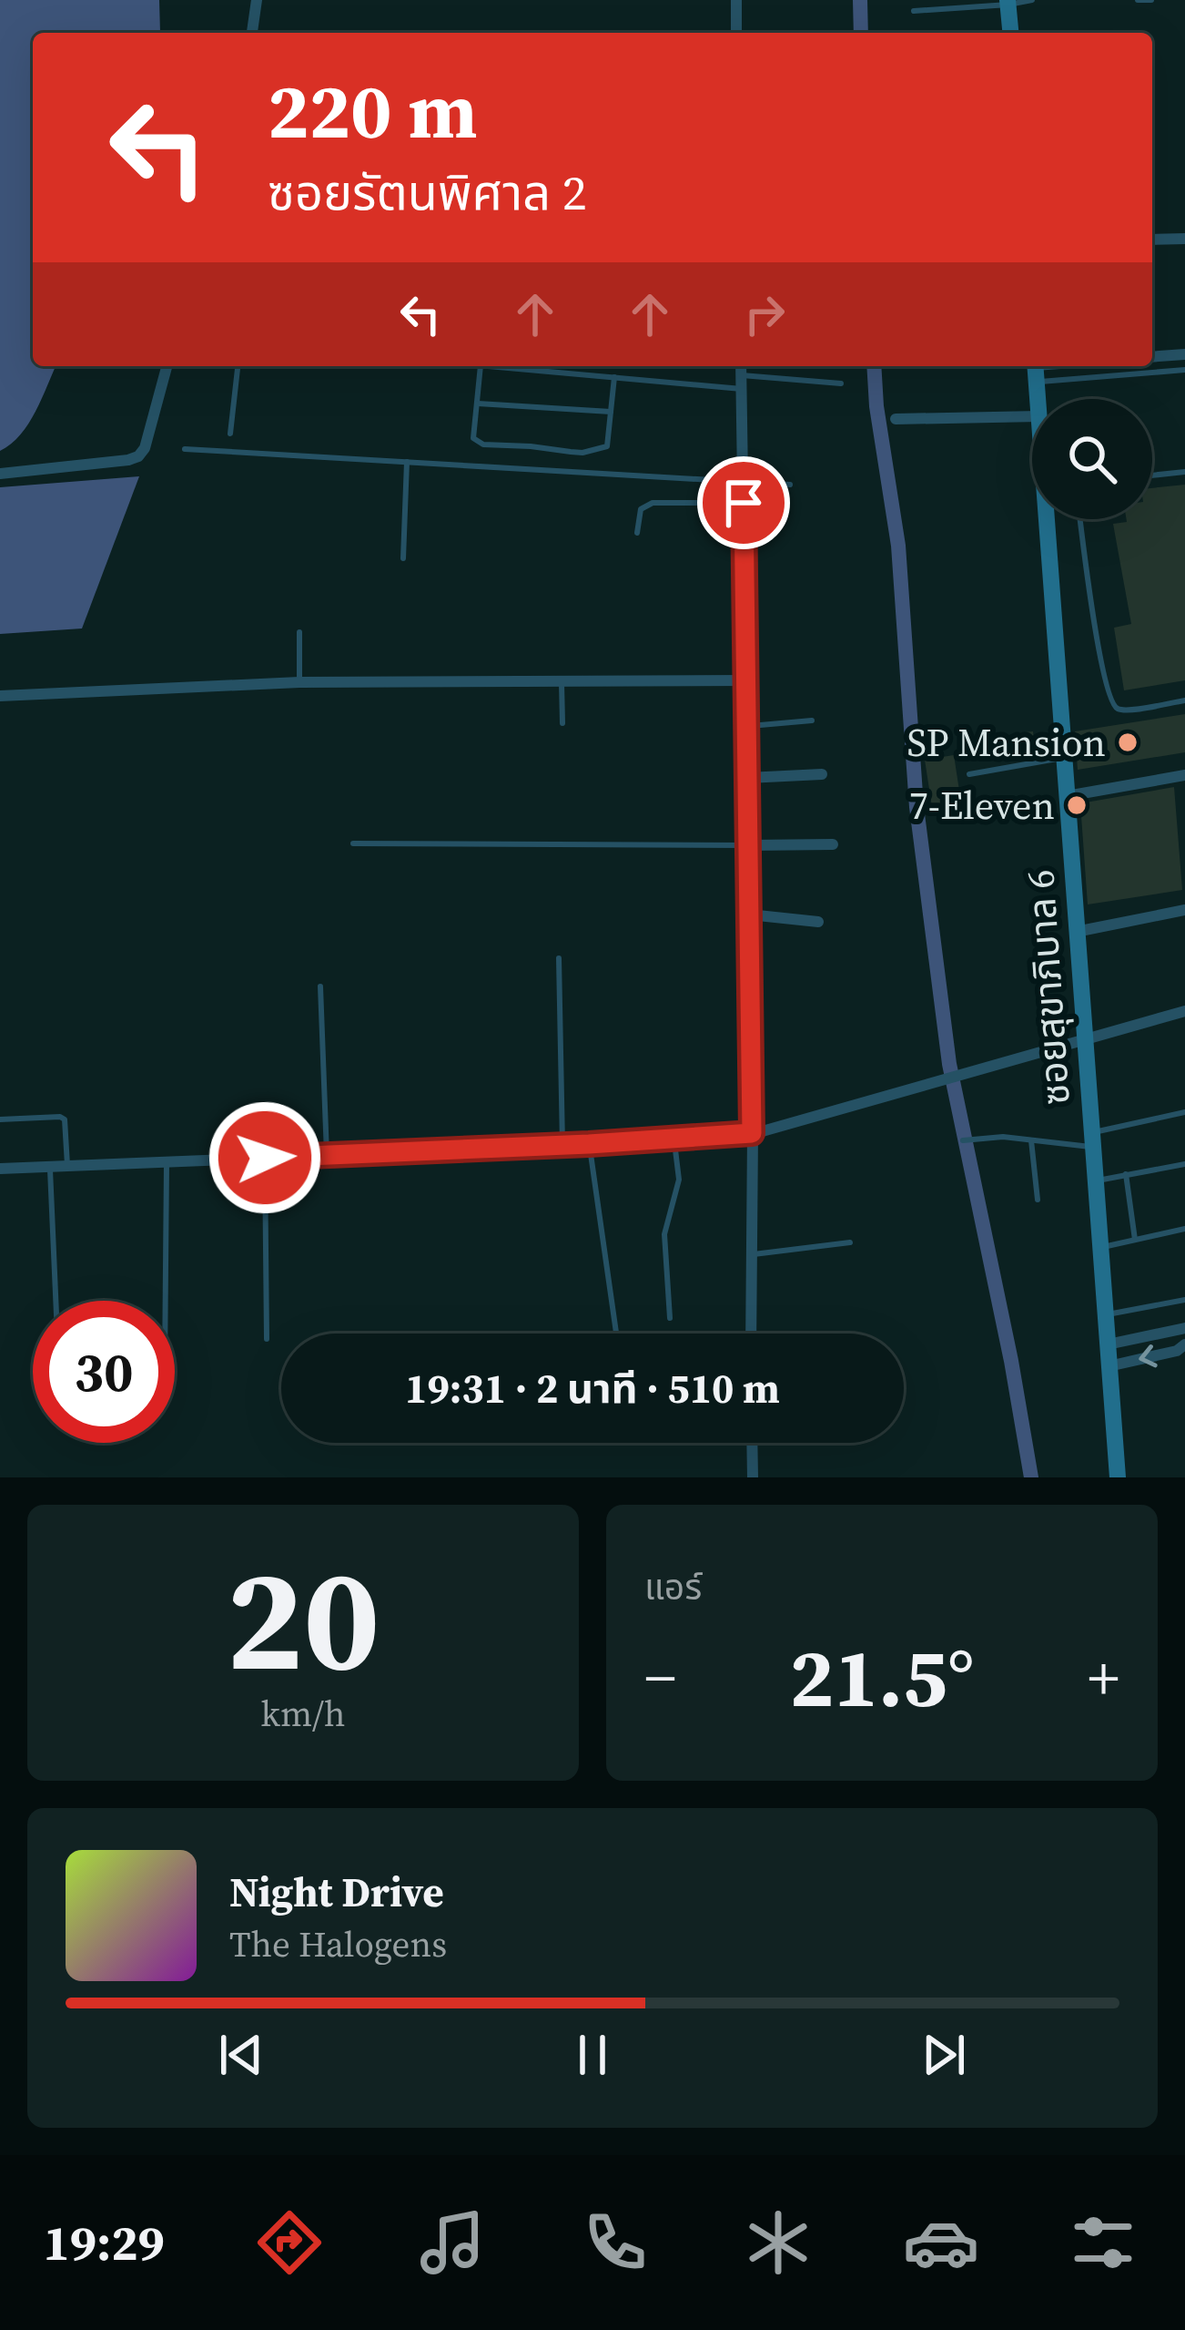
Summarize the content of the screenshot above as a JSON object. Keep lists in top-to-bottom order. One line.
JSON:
{"streets":{"street":["ซอยสุขาภิบาล 6"]},"places":["SP Mansion","7-Eleven"],"page":{"turn":["220 m","ซอยรัตนพิศาล 2"],"limit":"30","trip":"19:31 · 2 นาที · 510 m","tile":[["20","km/h"],"แอร์"],"heat":["−","21.5°","+"],"song":["Night Drive","The Halogens"],"tabs":"19:29"}}
